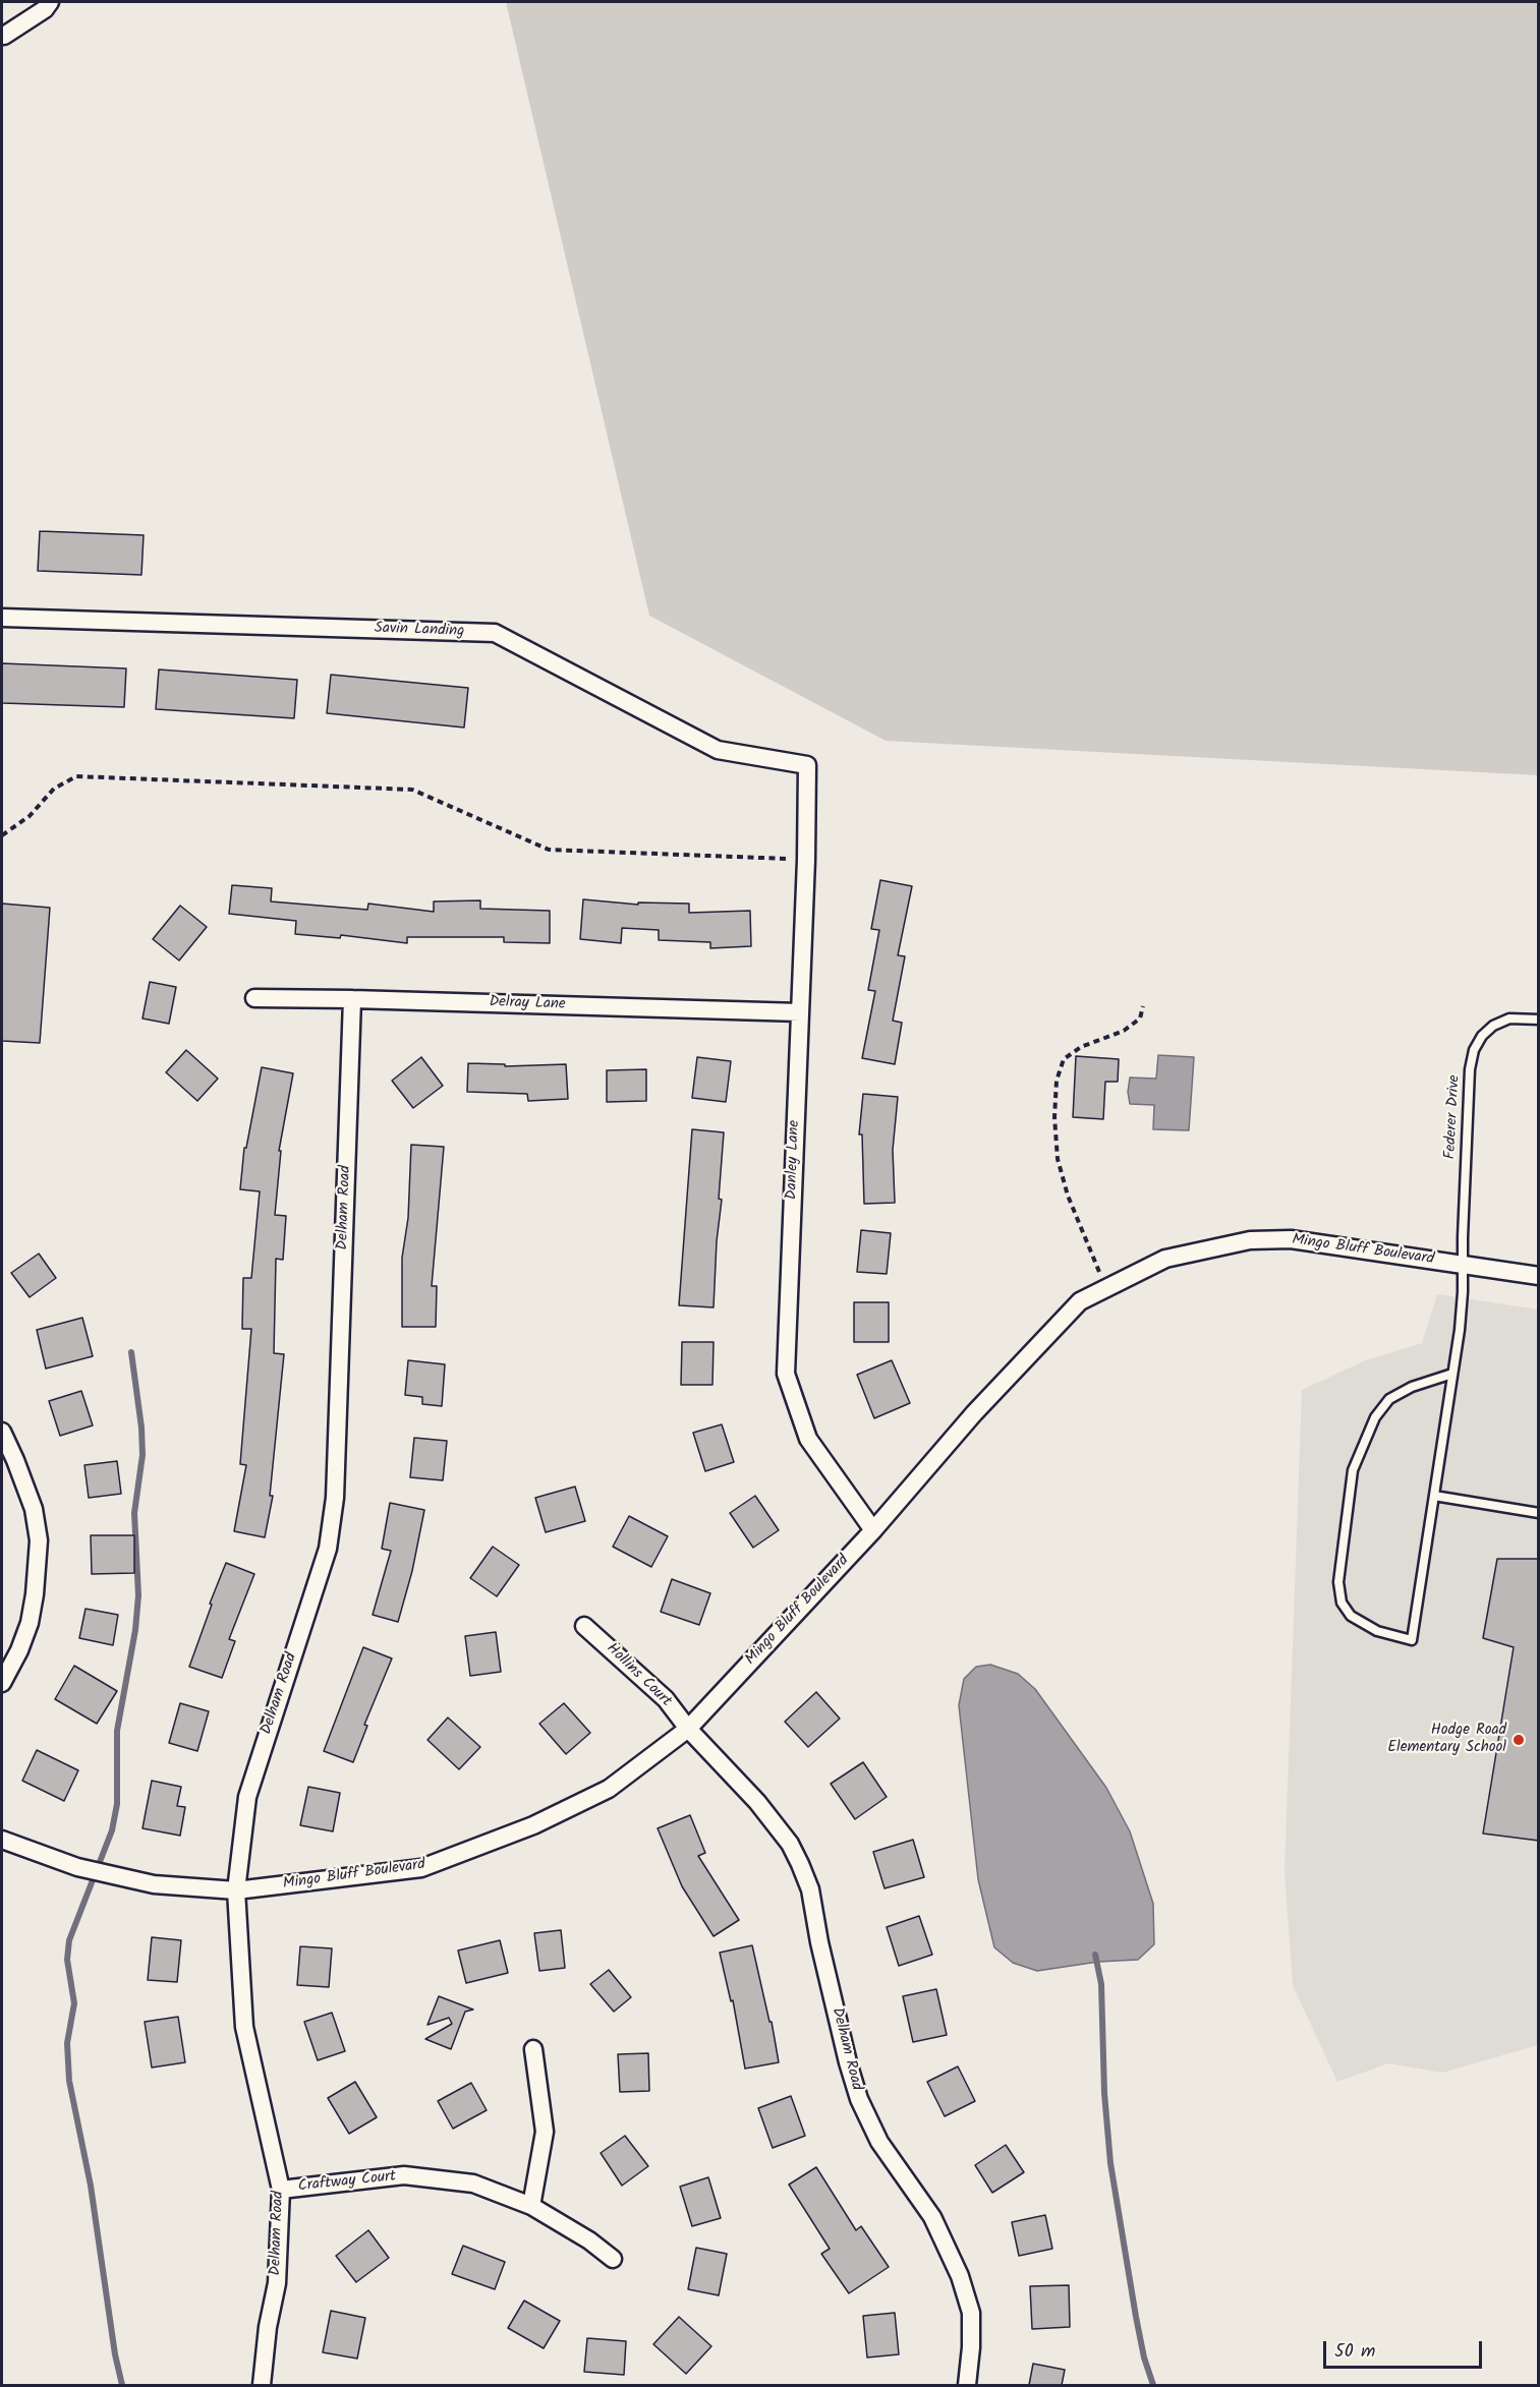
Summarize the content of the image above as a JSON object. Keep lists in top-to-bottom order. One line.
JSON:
{"streets":{"street":["Savin Landing","Delray Lane","Danley Lane","Delham Road","Mingo Bluff Boulevard","Hollins Court","Craftway Court"],"lane":["Federer Drive"]},"crossings":[["Savin Landing","Danley Lane"],["Delray Lane","Danley Lane"],["Delray Lane","Delham Road"],["Federer Drive","Mingo Bluff Boulevard"],["Danley Lane","Mingo Bluff Boulevard"],["Delham Road","Mingo Bluff Boulevard"],["Delham Road","Hollins Court"],["Delham Road","Craftway Court"],["Mingo Bluff Boulevard","Hollins Court"]],"places":["Hodge Road Elementary School"],"scale_bar":"50 m"}
